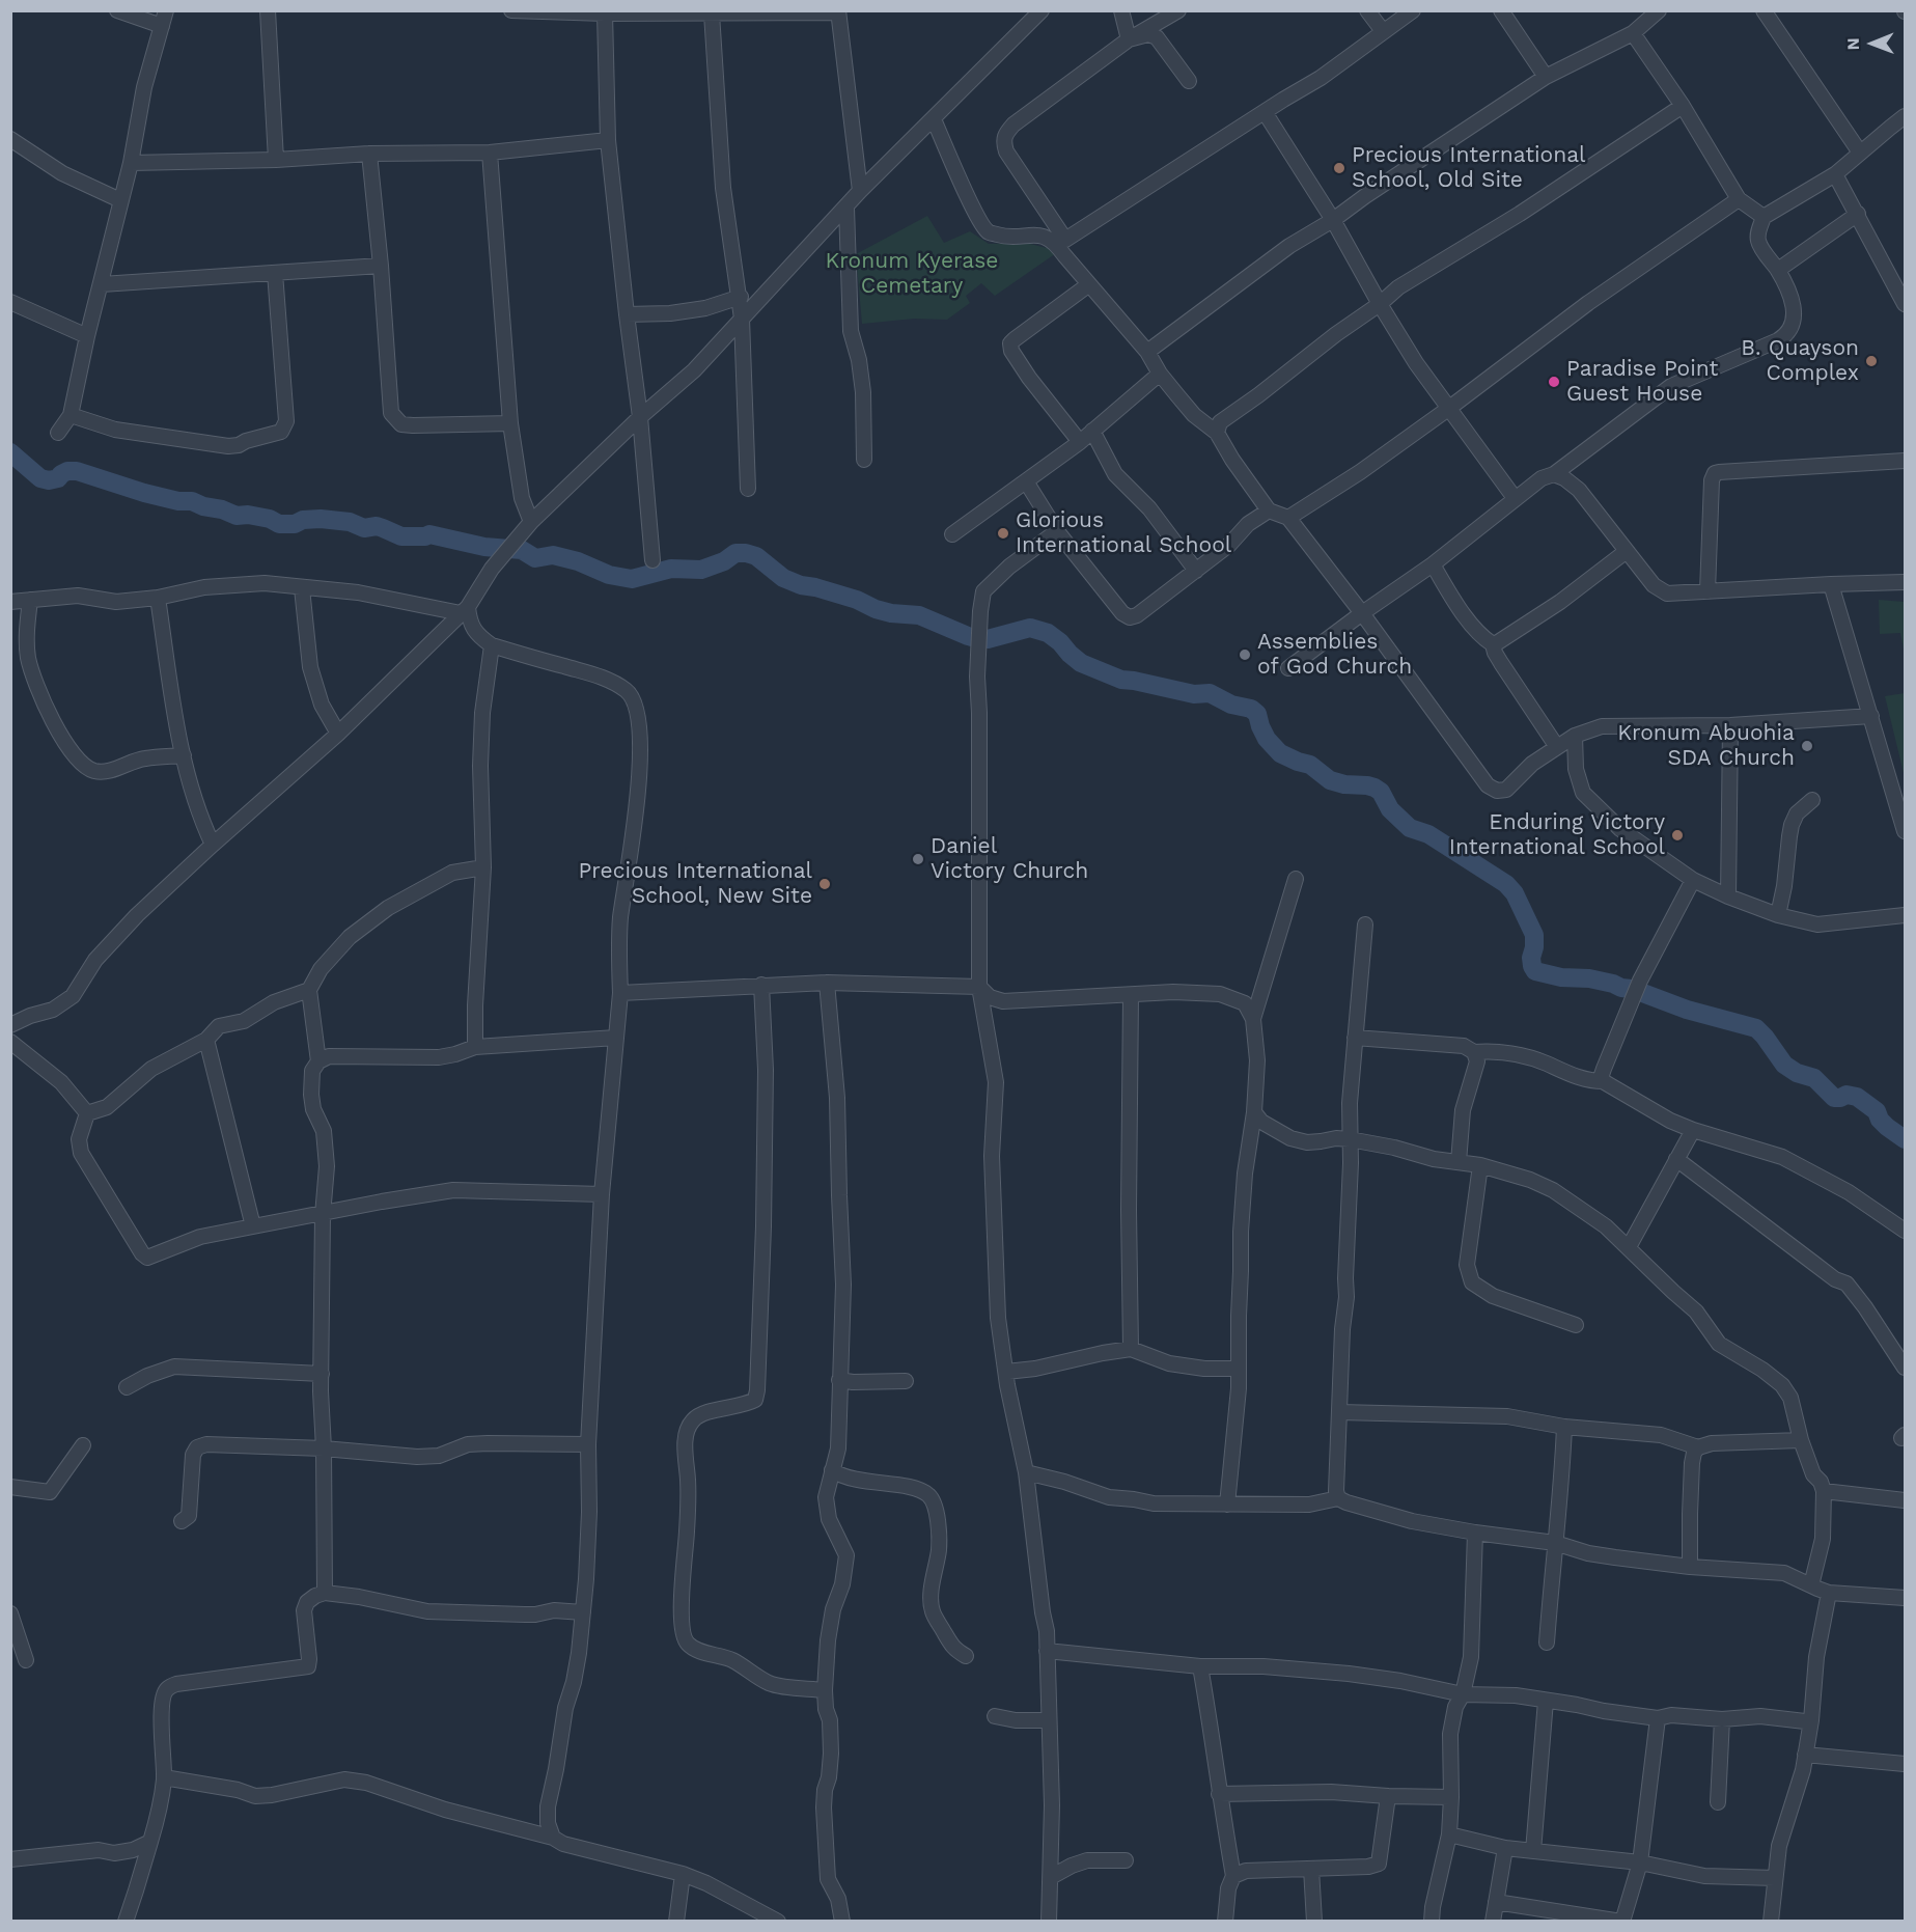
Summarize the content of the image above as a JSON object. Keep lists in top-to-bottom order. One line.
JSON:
{"parks":["Kronum Kyerase Cemetary"],"places":["Precious International School, Old Site","B. Quayson Complex","Paradise Point Guest House","Glorious International School","Assemblies of God Church","Kronum Abuohia SDA Church","Enduring Victory International School","Daniel Victory Church","Precious International School, New Site"],"north":"left"}
